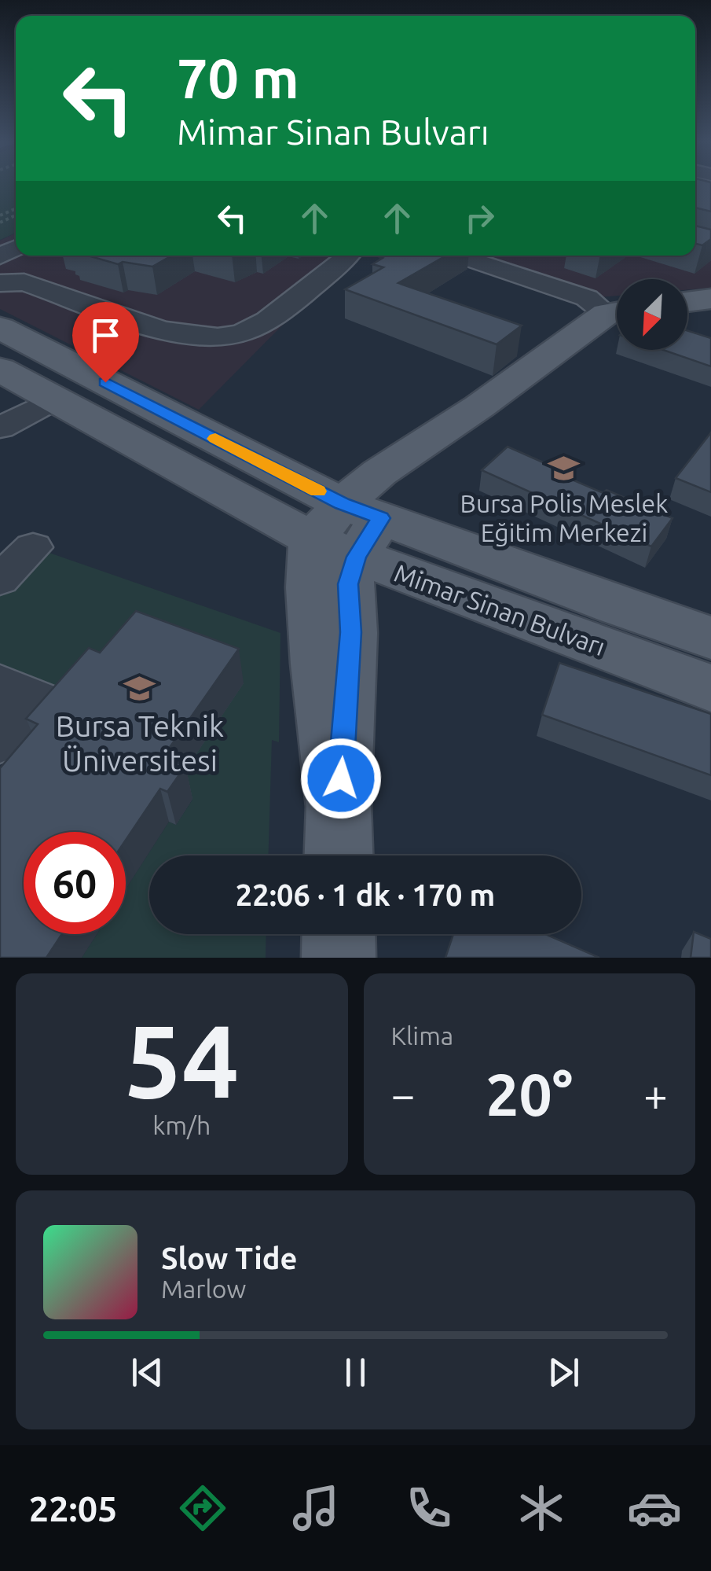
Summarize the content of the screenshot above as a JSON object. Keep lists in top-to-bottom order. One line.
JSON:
{"streets":{"main road":["Mimar Sinan Bulvarı"]},"places":{"school or university":["Bursa Polis Meslek Eğitim Merkezi","Bursa Teknik Üniversitesi"]},"north":"bottom left","page":{"turn":["70 m","Mimar Sinan Bulvarı"],"limit":"60","trip":"22:06 · 1 dk · 170 m","tile":[["54","km/h"],"Klima"],"heat":["−","20°","+"],"song":["Slow Tide","Marlow"],"tabs":"22:05"}}
